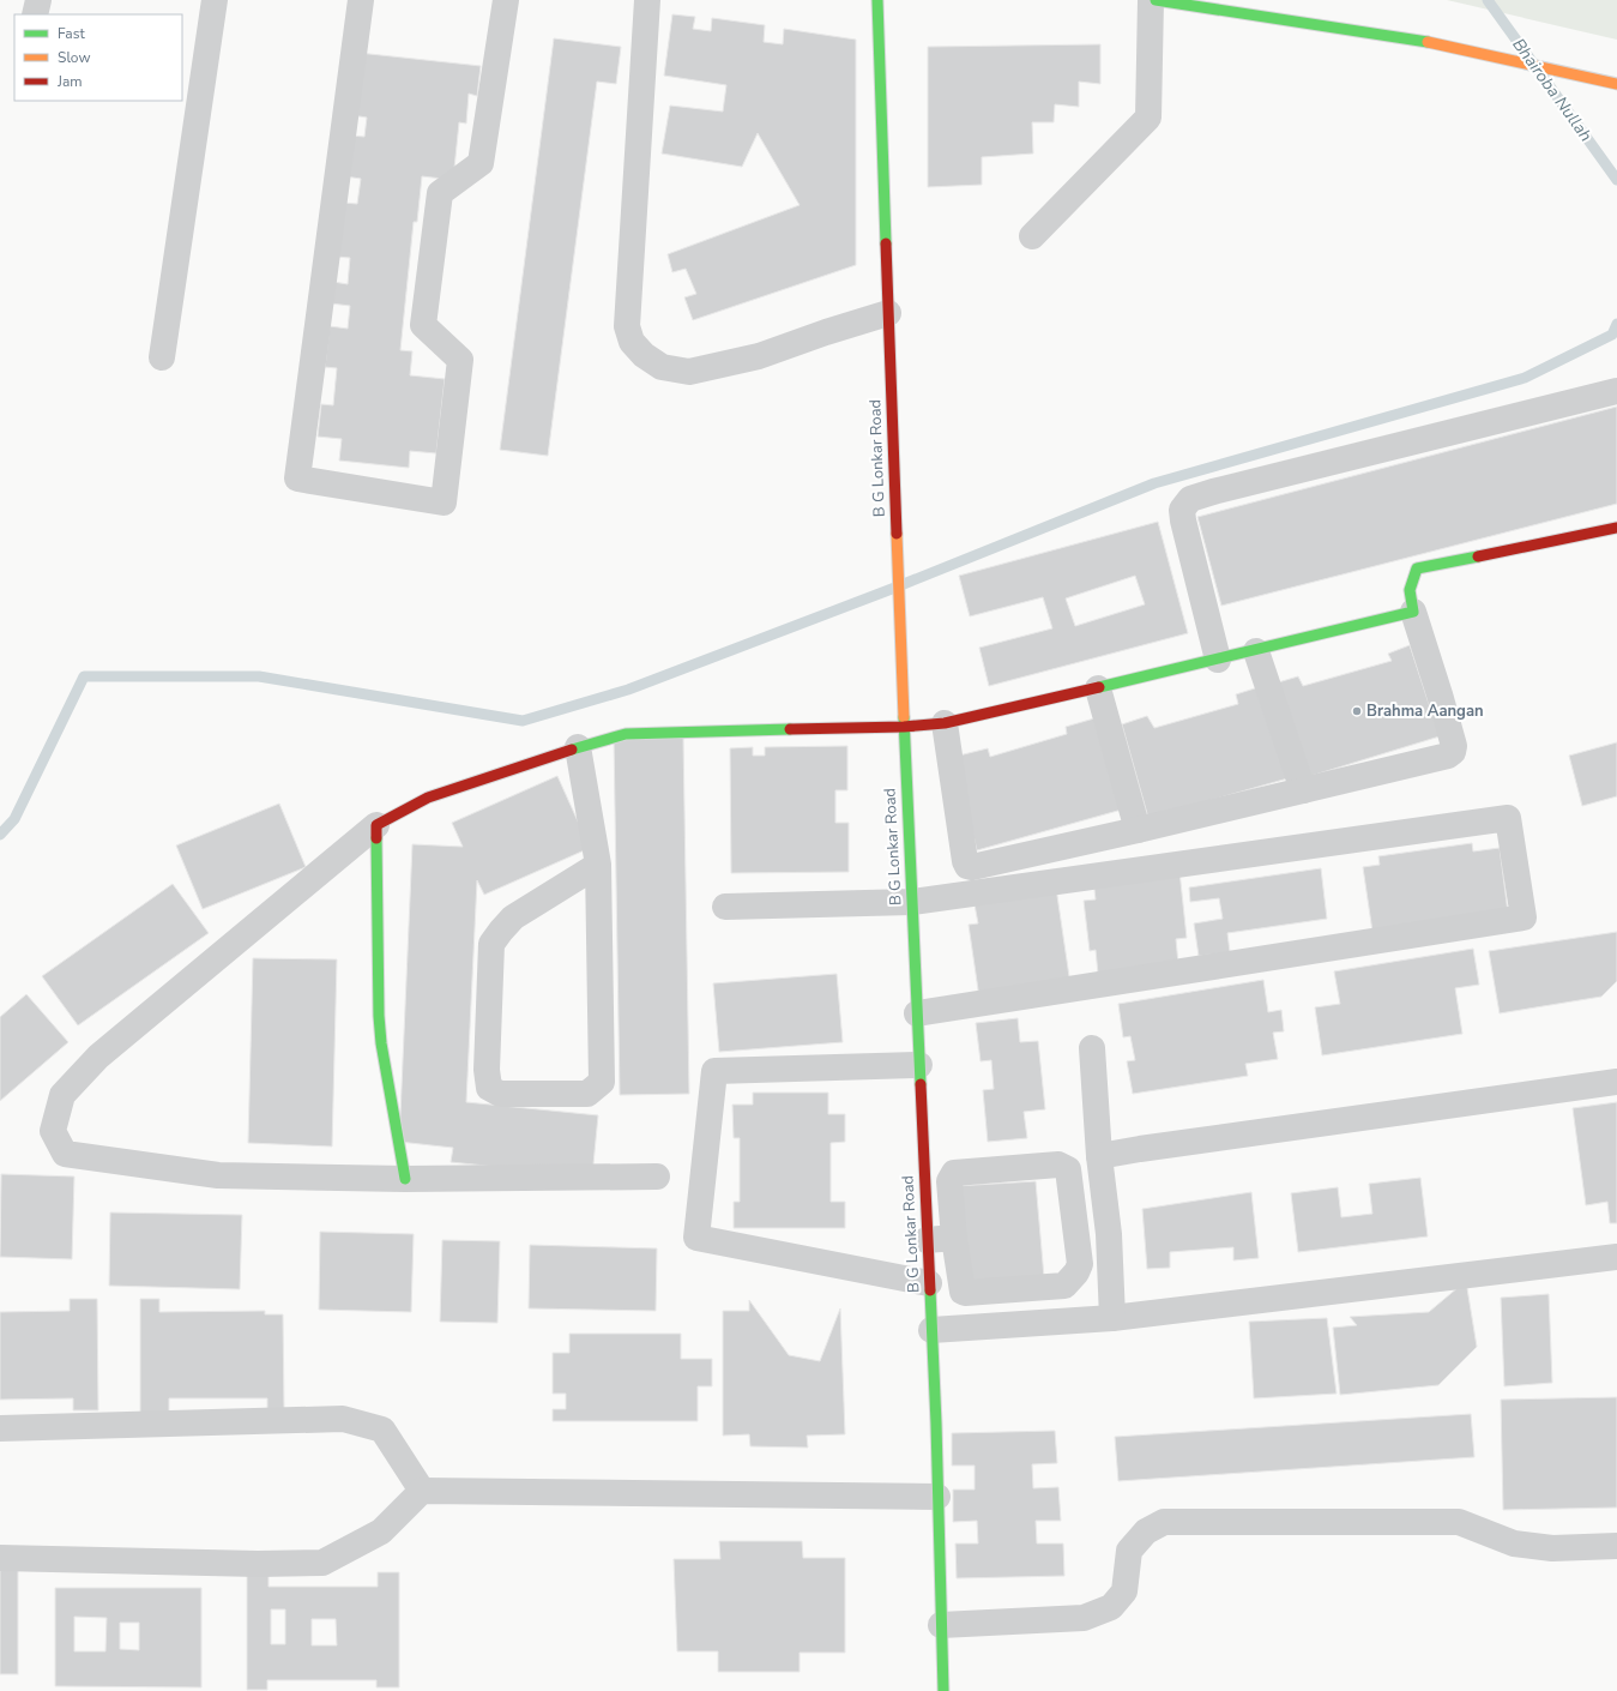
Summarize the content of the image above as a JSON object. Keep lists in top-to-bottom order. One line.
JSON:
{"streets":{"street":["B G Lonkar Road"]},"water":["Bhairoba Nullah"],"places":["Brahma Aangan"],"legend":["Fast","Slow","Jam"]}
